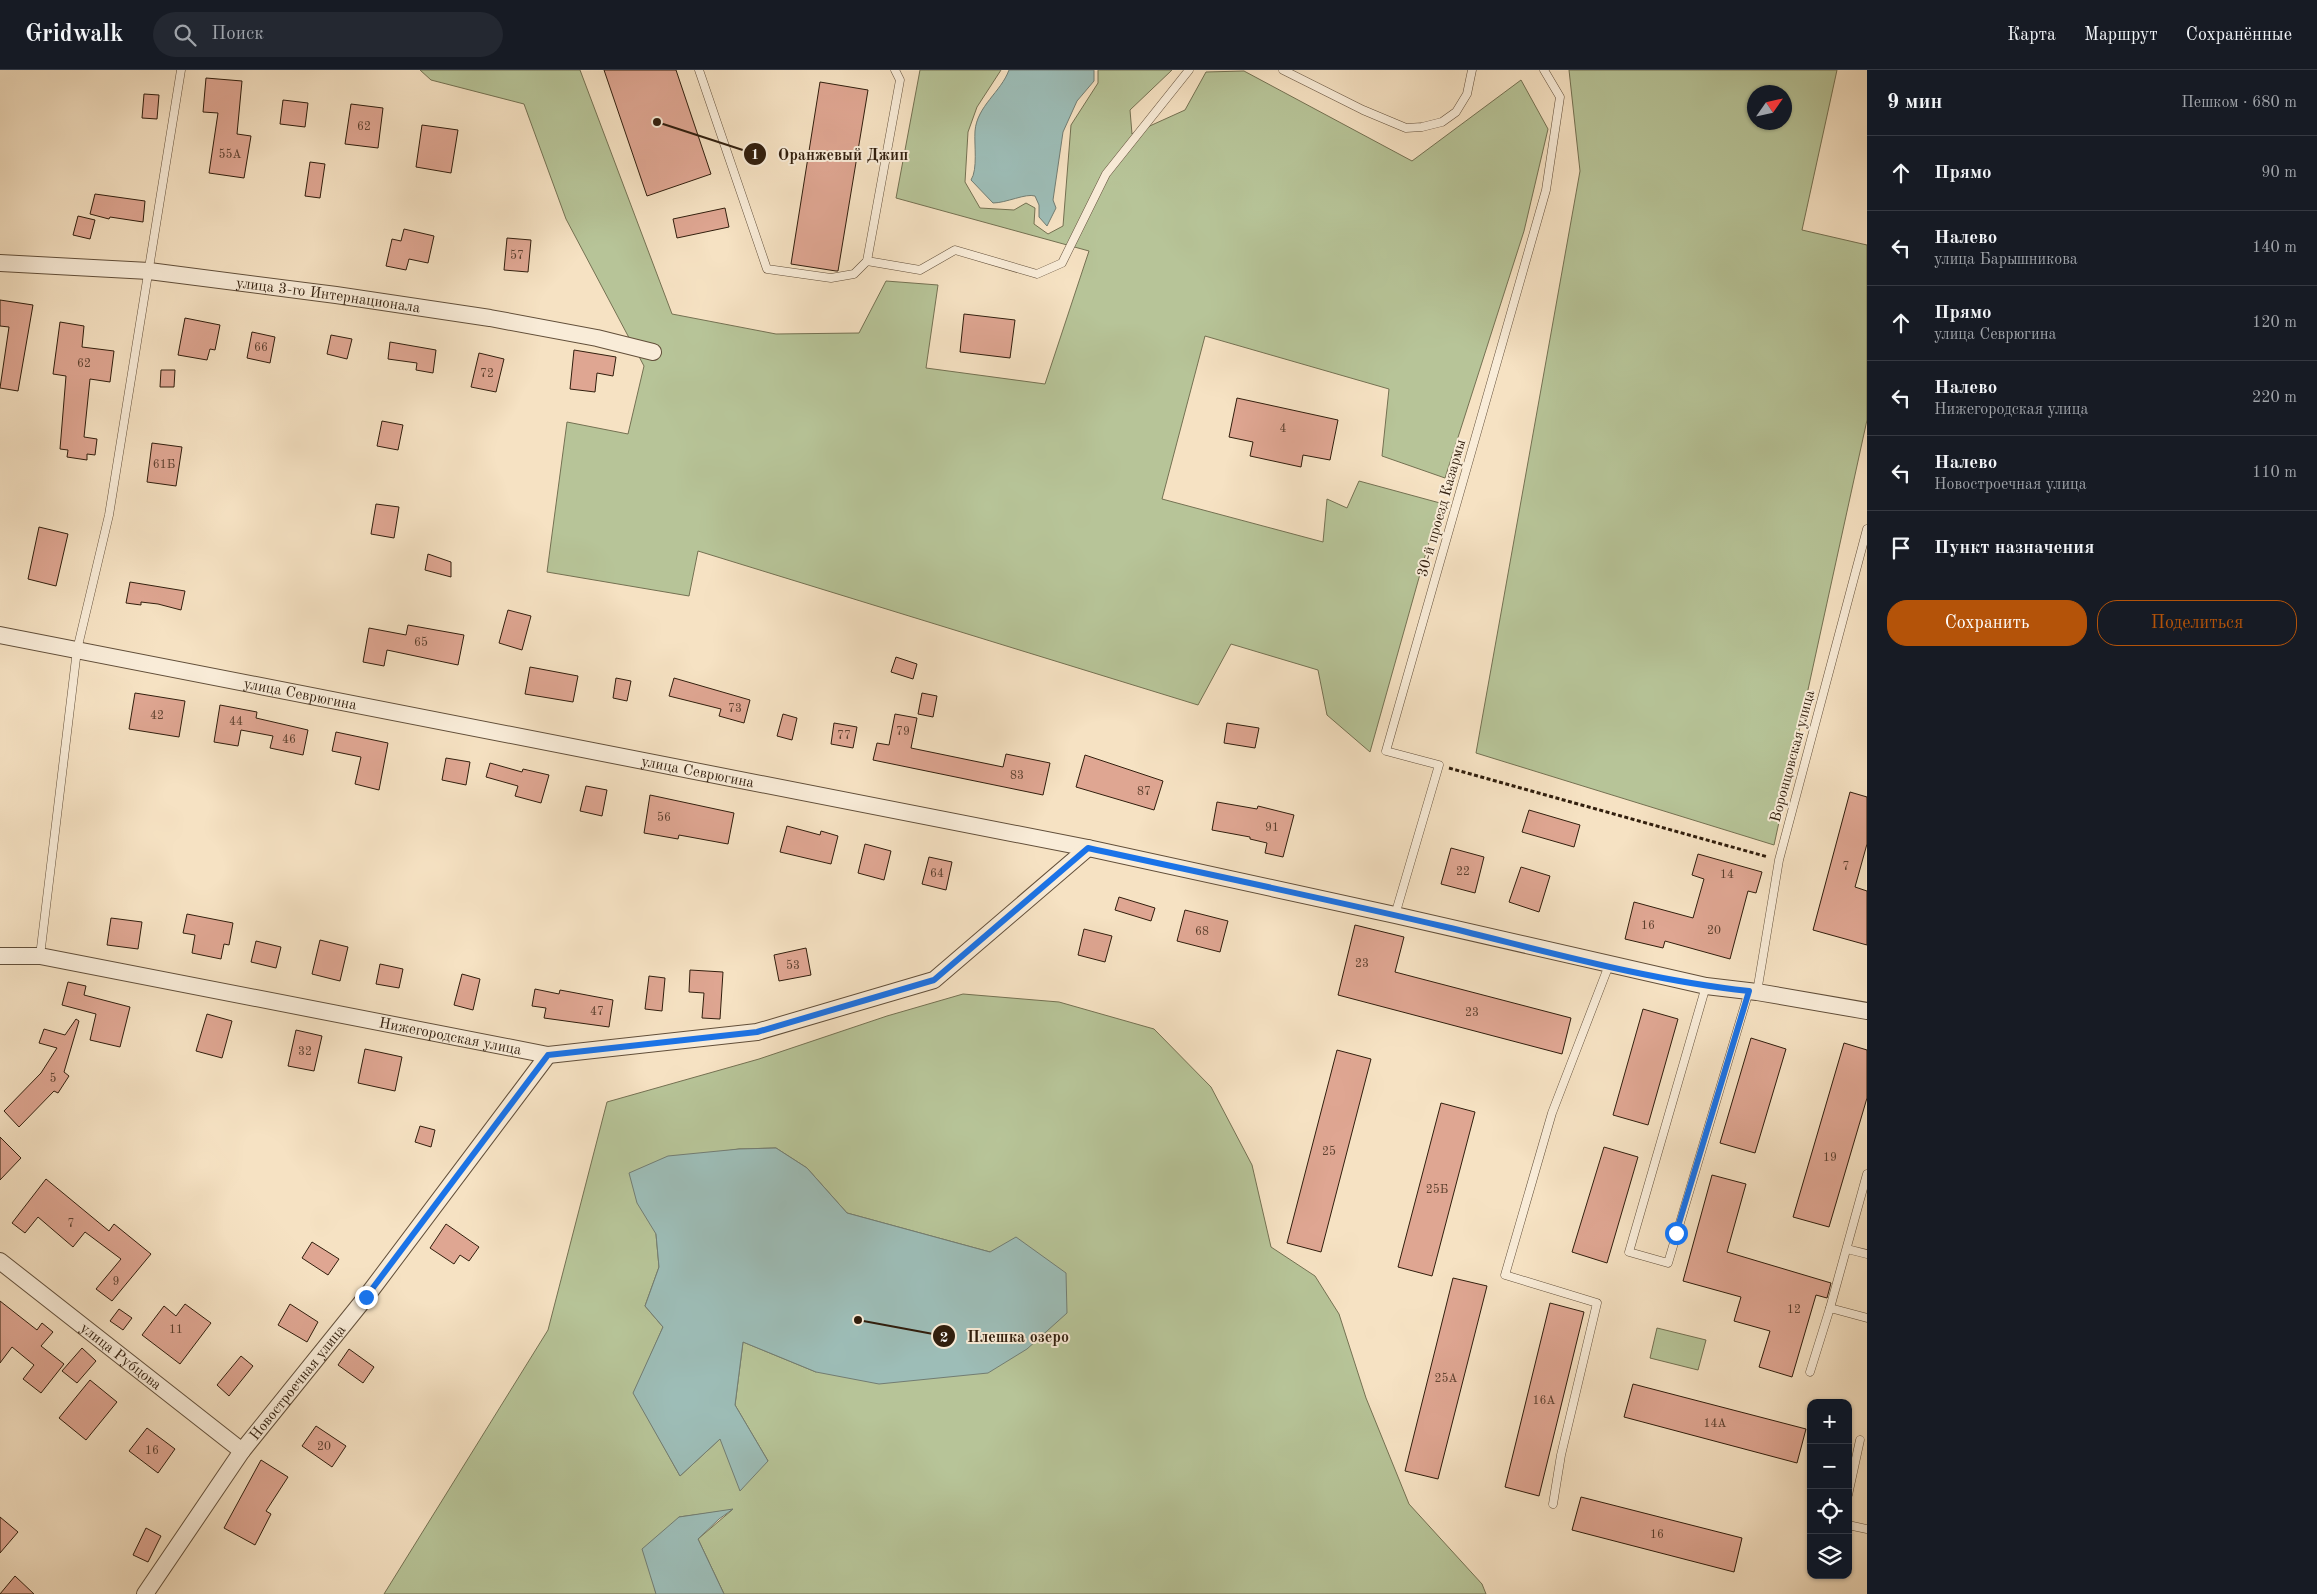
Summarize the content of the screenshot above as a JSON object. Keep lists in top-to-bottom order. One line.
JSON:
{"streets":{"street":["улица 3-го Интернационала","улица Севрюгина","Нижегородская улица","улица Рубцова","Новостроечная улица"],"lane":["30-й проезд Казармы","Воронцовская улица"]},"crossings":[["улица Севрюгина","Воронцовская улица"],["улица Севрюгина","Нижегородская улица"],["Нижегородская улица","Новостроечная улица"],["улица Рубцова","Новостроечная улица"]],"places":["Оранжевый Джип","Плешка озеро"],"house_numbers":["62","55А","57","66","62","72","4","61Б","65","73","42","44","79","77","46","83","87","56","91","7","22","64","14","16","20","68","23","53","47","23","32","5","25","19","25Б","7","9","12","11","25А","16А","14А","20","16","16"],"north":"top right","page":{"header":"Gridwalk","search":"Поиск","nav":["Карта","Маршрут","Сохранённые"],"heading":["9 мин","Пешком · 680 m"],"list":[["Прямо","90 m"],["Налево","улица Барышникова","140 m"],["Прямо","улица Севрюгина","120 m"],["Налево","Нижегородская улица","220 m"],["Налево","Новостроечная улица","110 m"],"Пункт назначения"],"buttons":["Сохранить","Поделиться"],"map_buttons":["+","−"]}}
